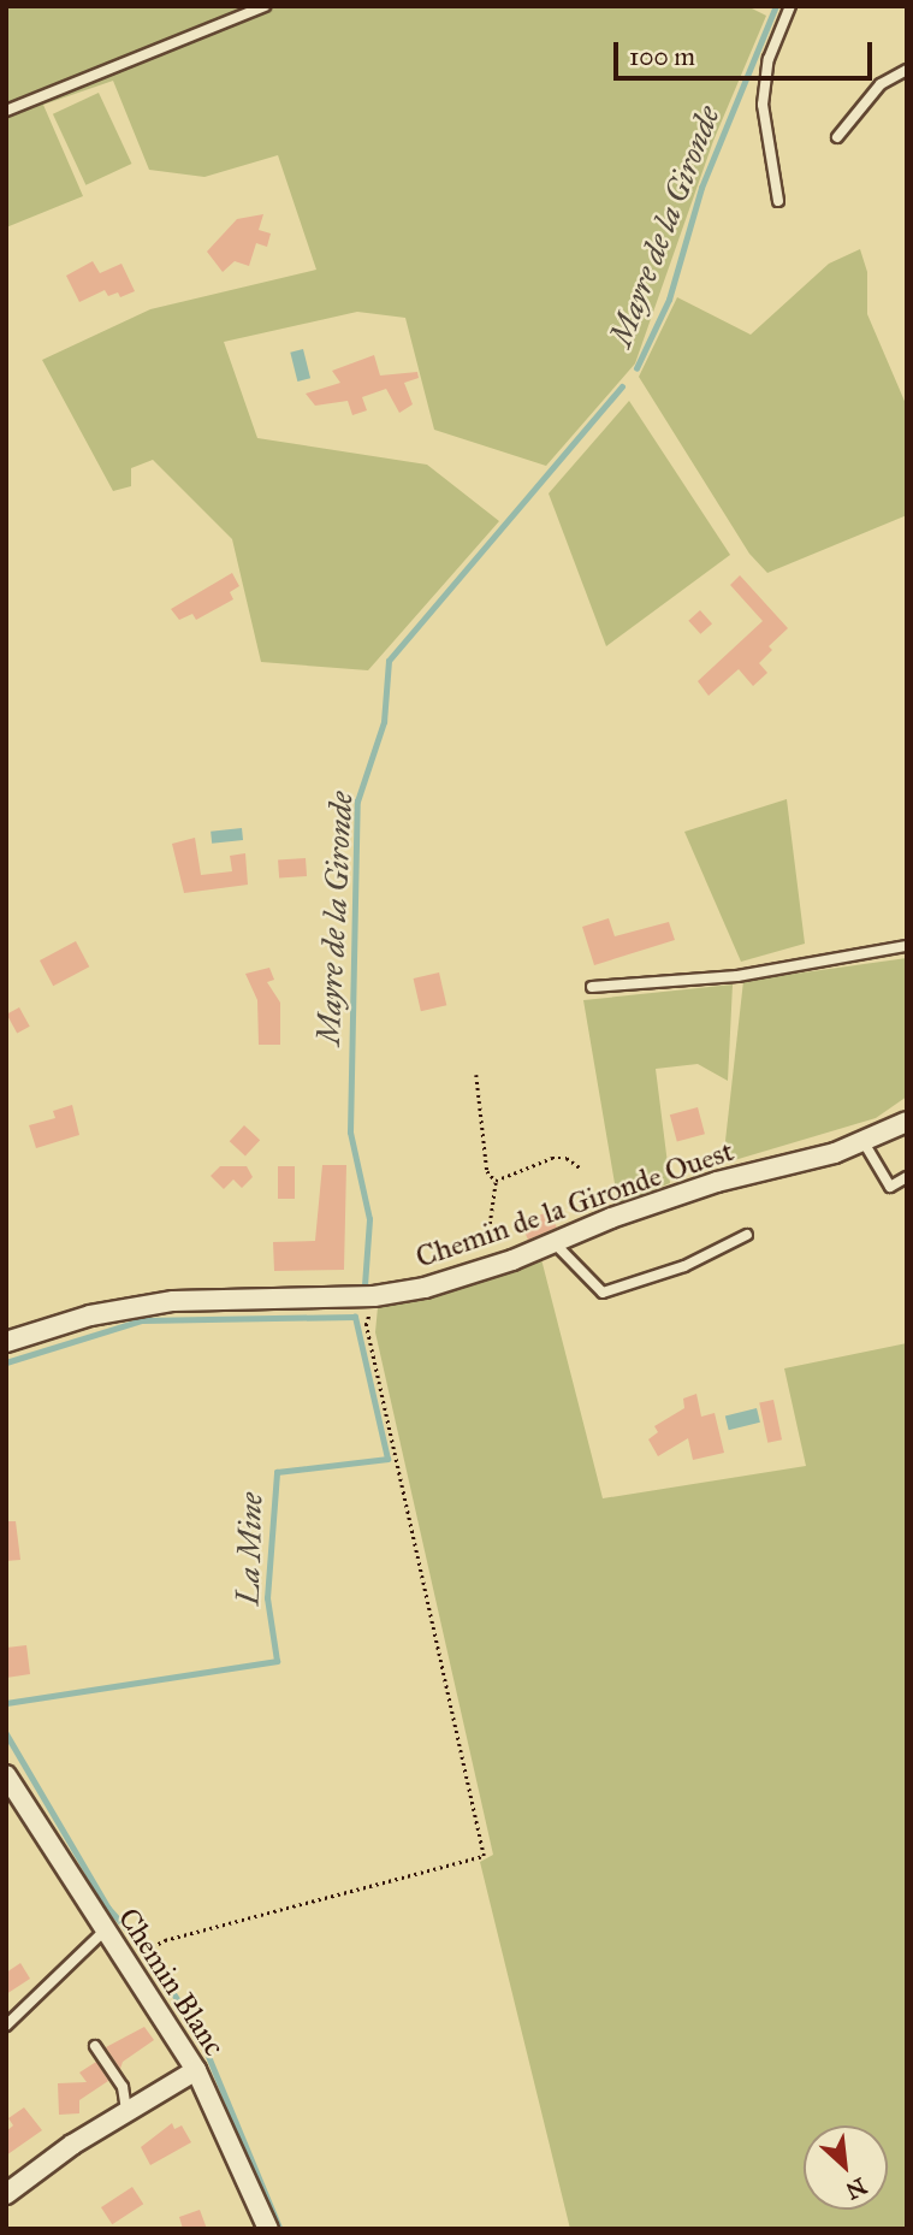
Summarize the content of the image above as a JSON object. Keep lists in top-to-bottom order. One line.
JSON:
{"streets":{"street":["Chemin de la Gironde Ouest","Chemin Blanc"]},"water":["Mayre de la Gironde","La Mine"],"scale_bar":"100 m","north":"bottom right"}
